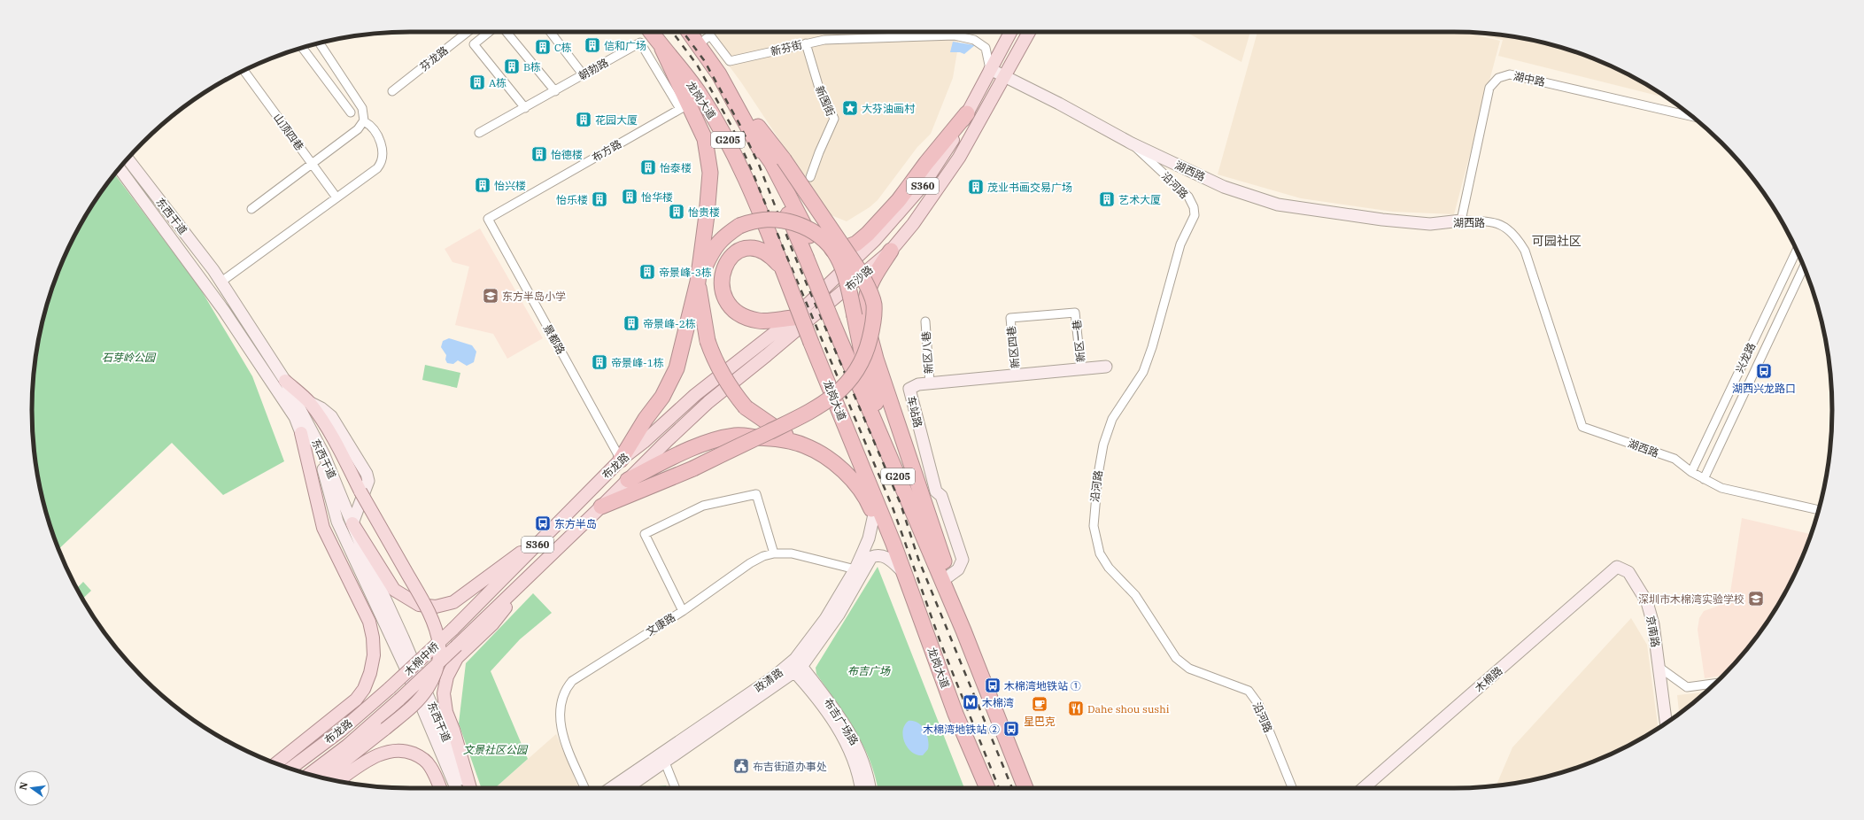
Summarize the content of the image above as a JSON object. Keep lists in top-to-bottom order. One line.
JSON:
{"streets":{"highway":["龙岗大道","G205"],"main road":["S360","布沙路","布龙路","木棉中桥"],"street":["新芬街","芬龙路","朝勃路","湖中路","新围街","山顶四巷","布方路","湖西路","沿河路","东西干道","景都路","新区一巷","新区四巷","新区八巷","兴龙路","车站路","文康路","京南路","木棉路","政清路","布吉广场路"]},"crossings":[["新芬街","新围街"],["新芬街","G205"],["新芬街","湖西路"],["新芬街","布沙路"],["朝勃路","布方路"],["湖中路","湖西路"],["龙岗大道","政清路"],["布方路","景都路"],["湖西路","沿河路"],["湖西路","布沙路"],["湖西路","兴龙路"],["布沙路","布龙路"],["景都路","布龙路"],["新区一巷","新区四巷"],["新区一巷","车站路"],["新区四巷","车站路"],["新区八巷","车站路"],["布龙路","木棉中桥"],["文康路","政清路"],["京南路","木棉路"],["政清路","布吉广场路"]],"districts":["可园社区"],"parks":["石芽岭公园","布吉广场","文景社区公园"],"places":{"building":["信和广场","C栋","B栋","A栋","花园大厦","怡德楼","怡泰楼","怡兴楼","茂业书画交易广场","怡华楼","怡乐楼","艺术大厦","怡贵楼","帝景峰-3栋","帝景峰-2栋","帝景峰-1栋"],"place":["大芬油画村"],"school or university":["东方半岛小学","深圳市木棉湾实验学校"],"bus stop":["湖西兴龙路口","东方半岛","木棉湾地铁站 ①","木棉湾地铁站 ②"],"metro station":["木棉湾"],"cafe":["星巴克"],"restaurant":["Dahe shou sushi"],"public building":["布吉街道办事处"]},"north":"left"}
